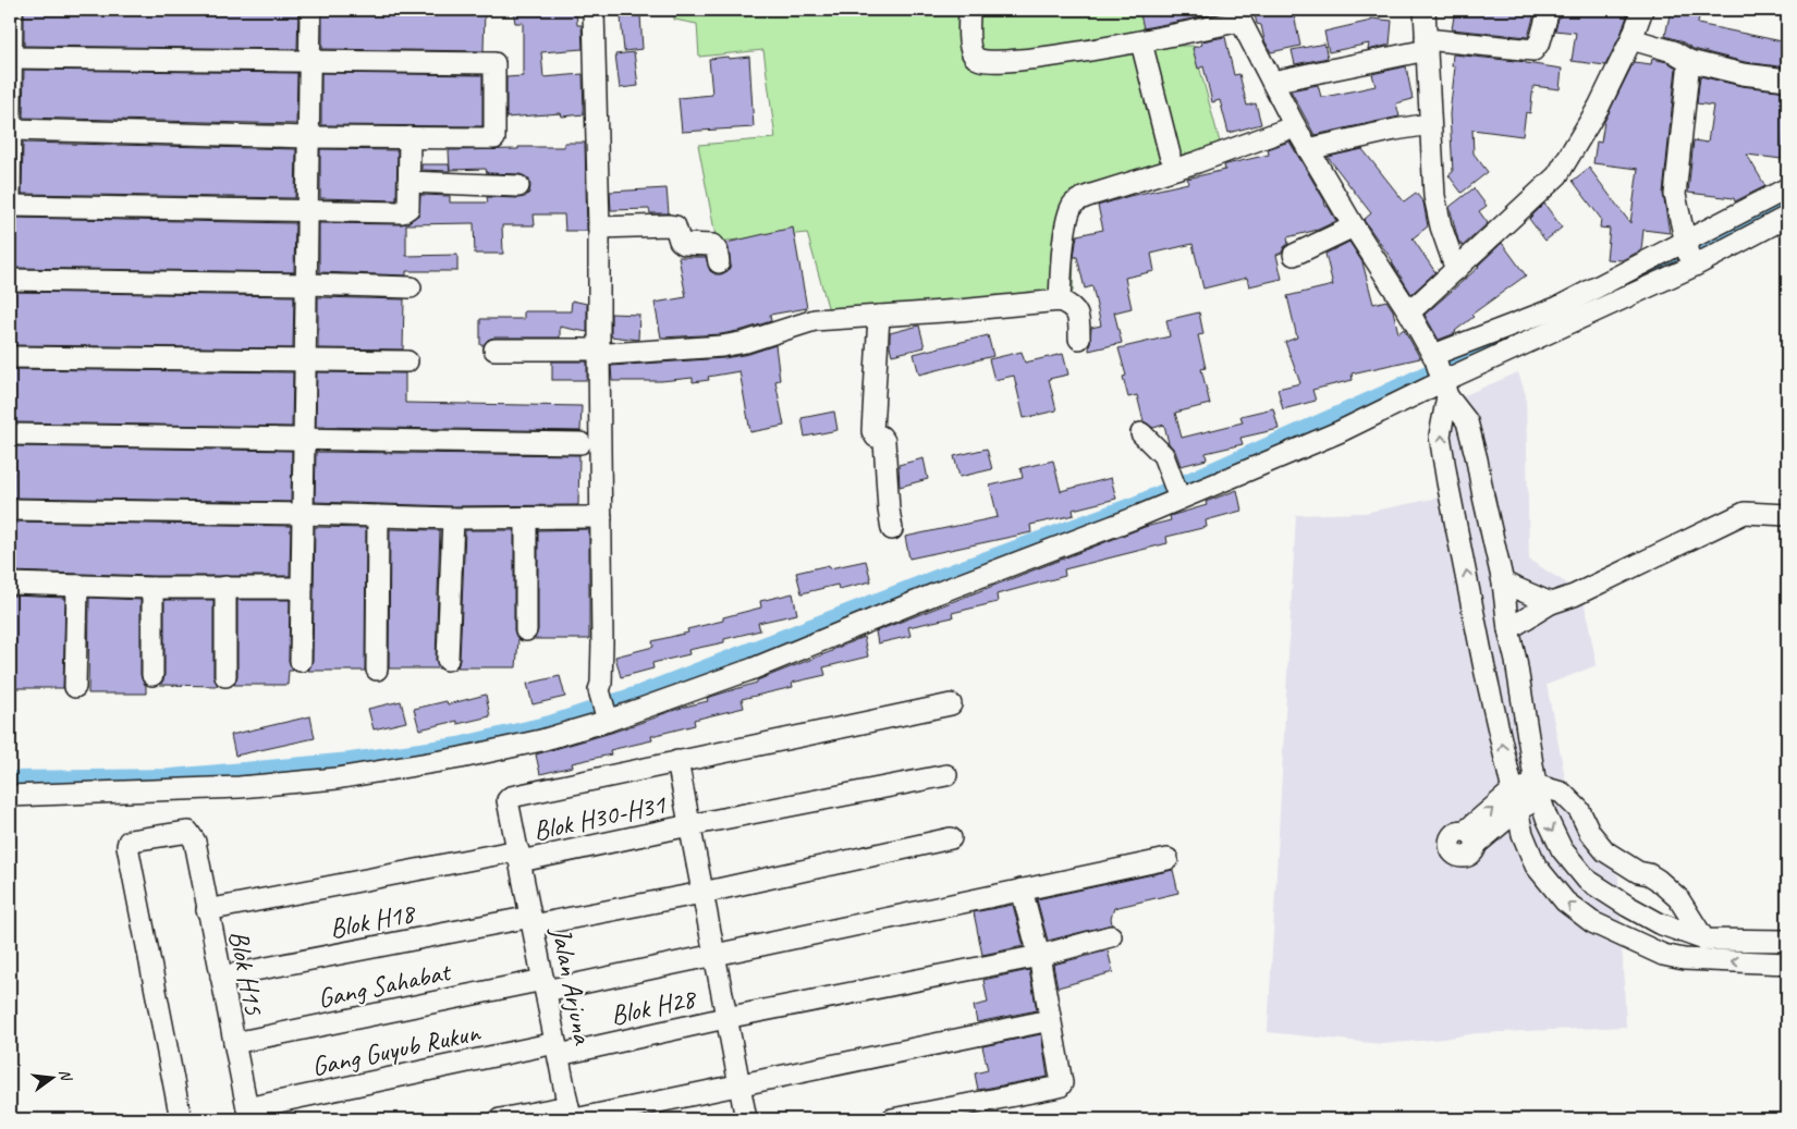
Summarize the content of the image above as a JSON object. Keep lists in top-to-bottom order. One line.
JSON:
{"streets":{"street":["Blok H30-H31","Blok H18","Blok H15","Gang Sahabat","Jalan Arjuna","Blok H28","Gang Guyub Rukun"]},"crossings":[["Blok H30-H31","Blok H15"],["Blok H30-H31","Jalan Arjuna"],["Blok H18","Blok H15"],["Blok H18","Jalan Arjuna"],["Blok H15","Gang Sahabat"],["Blok H15","Gang Guyub Rukun"],["Gang Sahabat","Jalan Arjuna"],["Jalan Arjuna","Blok H28"],["Jalan Arjuna","Gang Guyub Rukun"],["Blok H28","Gang Guyub Rukun"]],"north":"right"}
